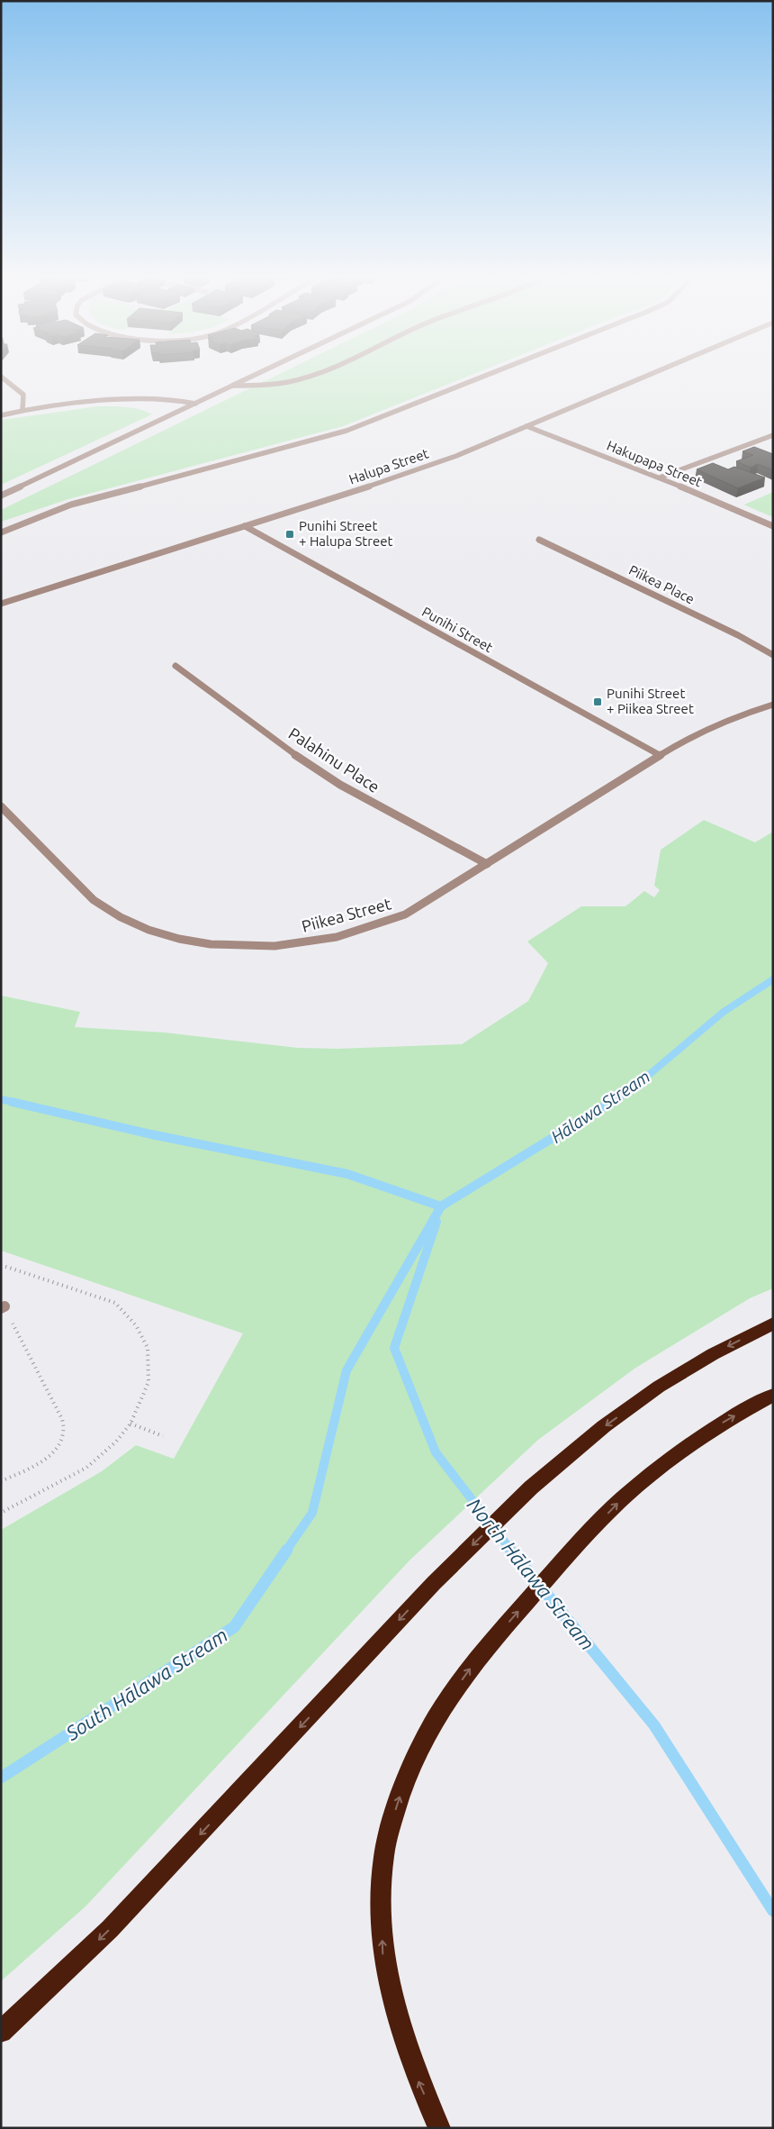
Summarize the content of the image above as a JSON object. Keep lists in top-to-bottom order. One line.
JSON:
{"streets":{"street":["Hakupapa Street","Halupa Street","Piikea Place","Punihi Street","Palahinu Place","Piikea Street"]},"crossings":[["Hakupapa Street","Halupa Street"],["Halupa Street","Punihi Street"],["Punihi Street","Piikea Street"],["Palahinu Place","Piikea Street"]],"water":["Hālawa Stream","North Hālawa Stream","South Hālawa Stream"],"places":{"transit":["Punihi Street + Halupa Street","Punihi Street + Piikea Street"]}}
